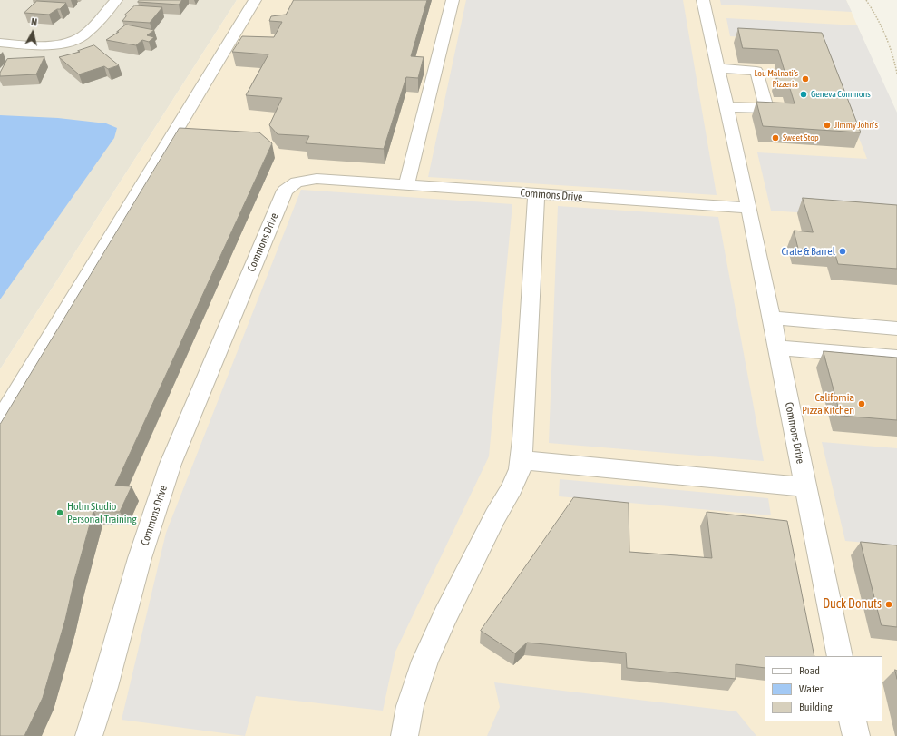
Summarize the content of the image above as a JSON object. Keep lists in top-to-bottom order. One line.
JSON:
{"streets":{"street":["Commons Drive"]},"places":["Lou Malnati's Pizzeria","Geneva Commons","Jimmy John's","Sweet Stop","Crate & Barrel","California Pizza Kitchen","Holm Studio Personal Training","Duck Donuts"],"legend":["Road","Water","Building"],"north":"top"}
